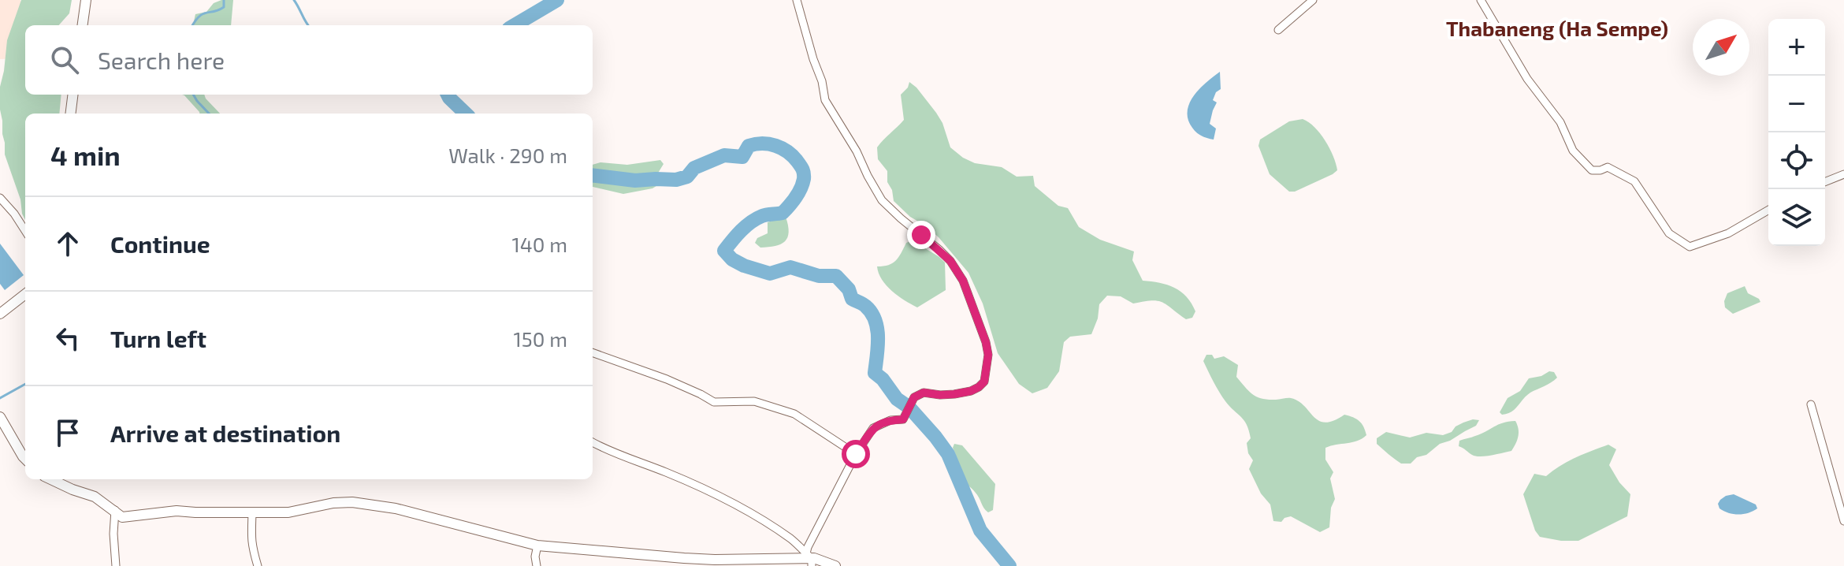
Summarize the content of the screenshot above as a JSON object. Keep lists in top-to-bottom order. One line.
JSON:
{"districts":["Thabaneng (Ha Sempe)"],"north":"top right","page":{"map_buttons":["+","−"],"search":"Search here","heading":["4 min","Walk · 290 m"],"list":[["Continue","140 m"],["Turn left","150 m"],"Arrive at destination"]}}
